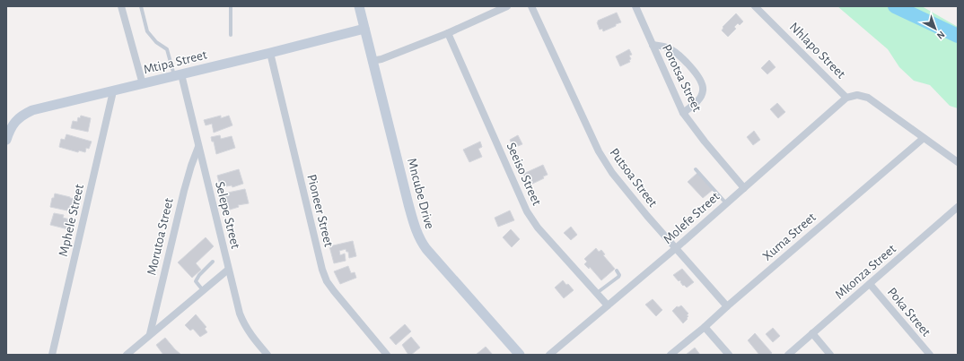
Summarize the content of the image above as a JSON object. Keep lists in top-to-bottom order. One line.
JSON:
{"streets":{"street":["Nhlapo Street","Mtipa Street","Porotsa Street","Seeiso Street","Putsoa Street","Mncube Drive","Pioneer Street","Selepe Street","Molefe Street","Mphele Street","Morutoa Street","Xuma Street","Mkonza Street","Poka Street"]},"crossings":[["Nhlapo Street","Molefe Street"],["Mtipa Street","Mncube Drive"],["Mtipa Street","Pioneer Street"],["Mtipa Street","Selepe Street"],["Mtipa Street","Mphele Street"],["Porotsa Street","Molefe Street"],["Seeiso Street","Molefe Street"],["Putsoa Street","Molefe Street"],["Putsoa Street","Xuma Street"],["Selepe Street","Morutoa Street"],["Mkonza Street","Poka Street"]],"north":"bottom right"}
